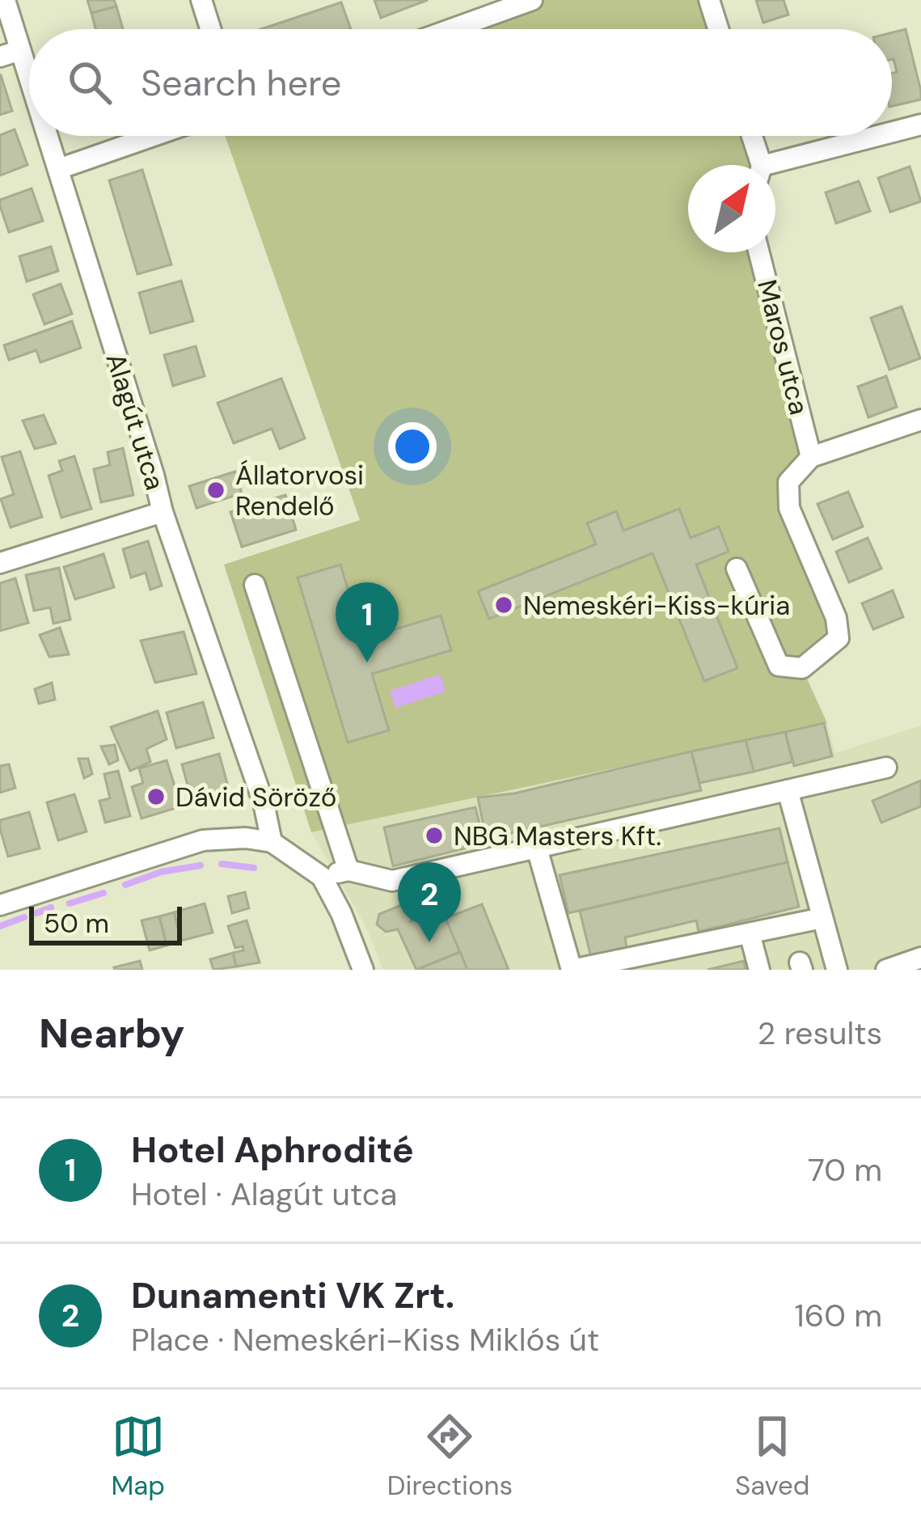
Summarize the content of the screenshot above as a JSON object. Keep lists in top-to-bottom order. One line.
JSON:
{"streets":{"street":["Maros utca","Alagút utca"]},"places":["Állatorvosi Rendelő","Nemeskéri-Kiss-kúria","Dávid Söröző","NBG Masters Kft."],"scale_bar":"50 m","north":"top right","page":{"search":"Search here","pins":["1","2"],"scale":"50 m","heading":["Nearby","2 results"],"list":[{"mark":"1","name":"Hotel Aphrodité","note":"Hotel · Alagút utca","value":"70 m"},{"mark":"2","name":"Dunamenti VK Zrt.","note":"Place · Nemeskéri-Kiss Miklós út","value":"160 m"}],"nav":["Map","Directions","Saved"]}}
